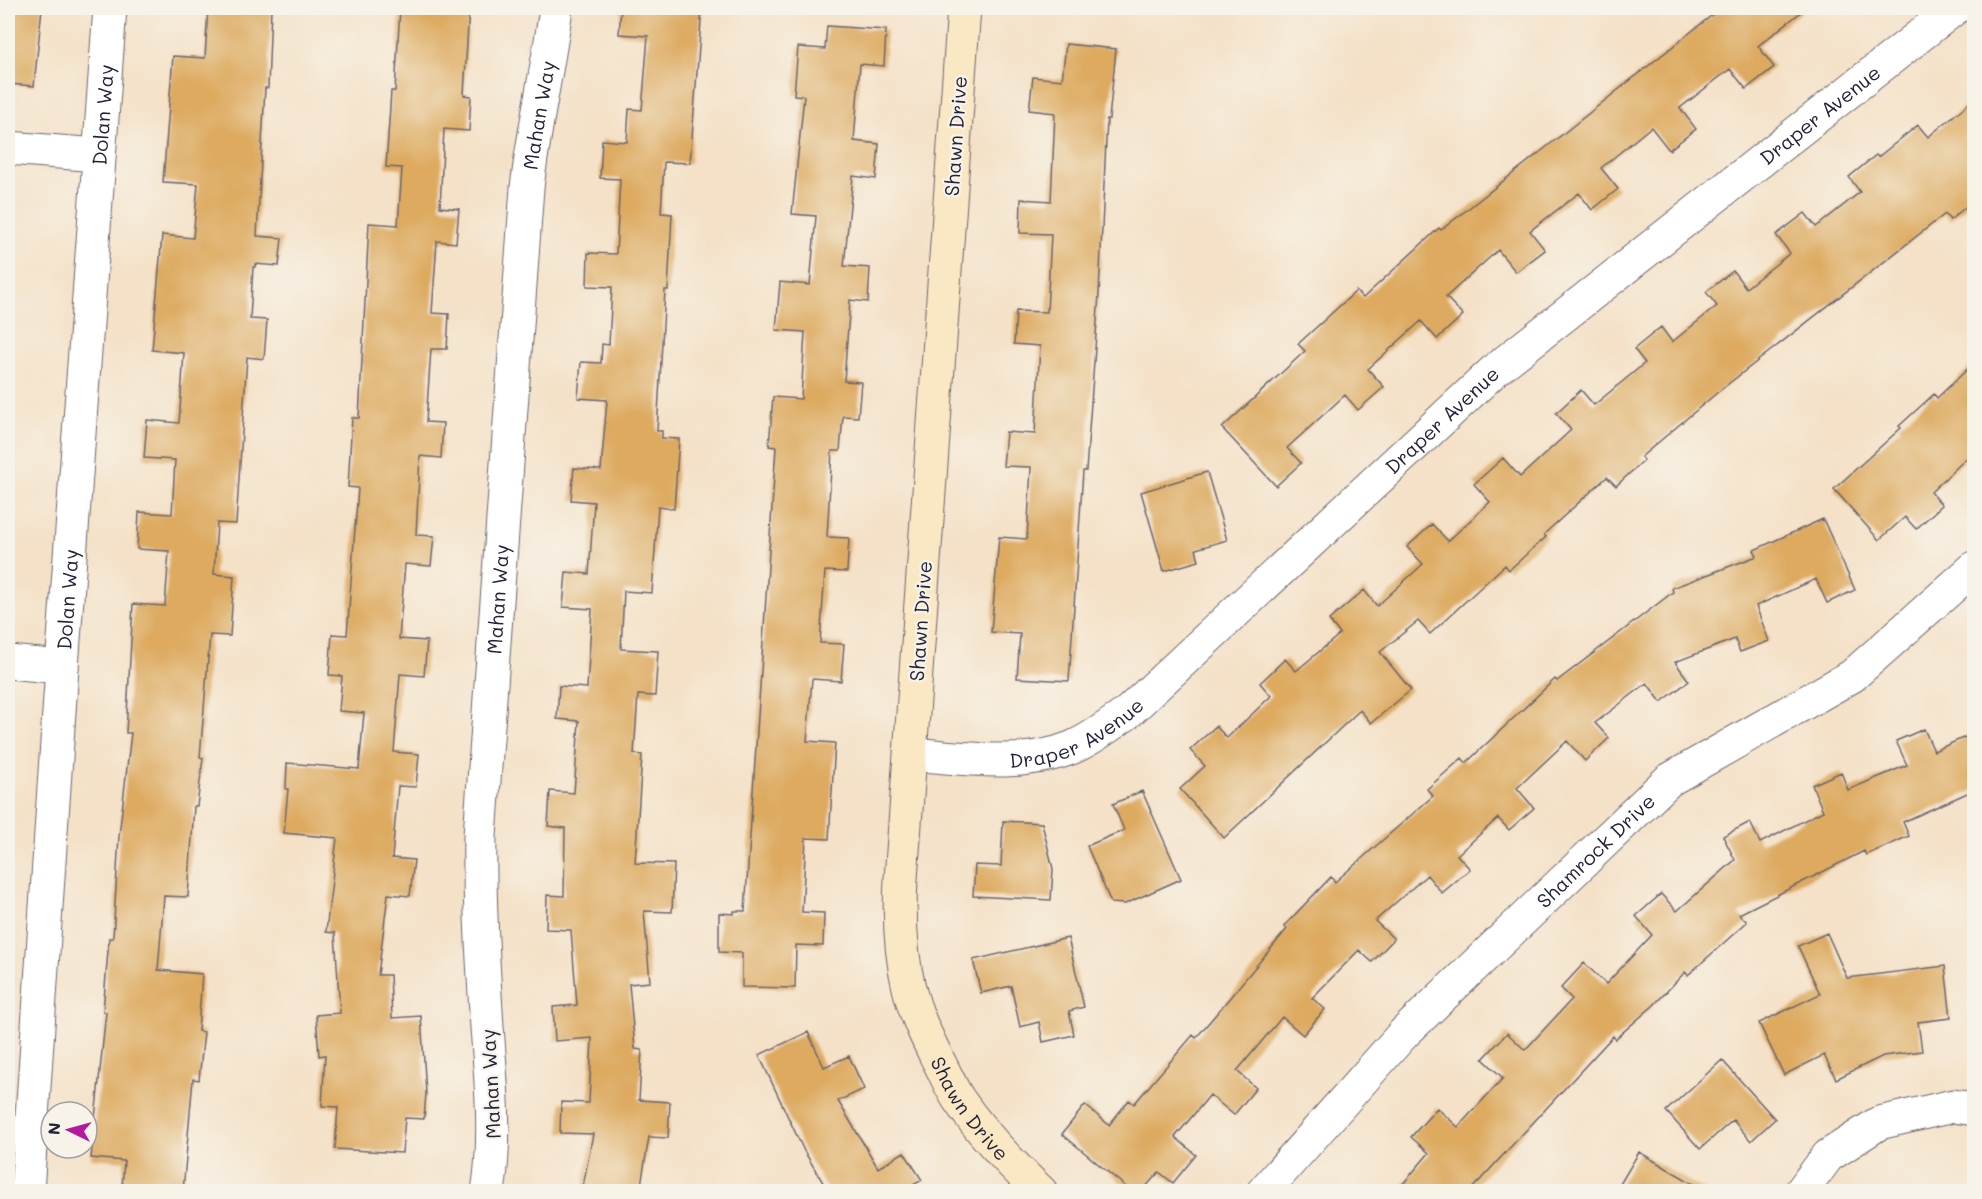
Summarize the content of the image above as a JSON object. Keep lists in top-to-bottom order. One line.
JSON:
{"streets":{"street":["Draper Avenue","Dolan Way","Mahan Way","Shawn Drive","Shamrock Drive"]},"crossings":[["Draper Avenue","Shawn Drive"]],"north":"left"}
